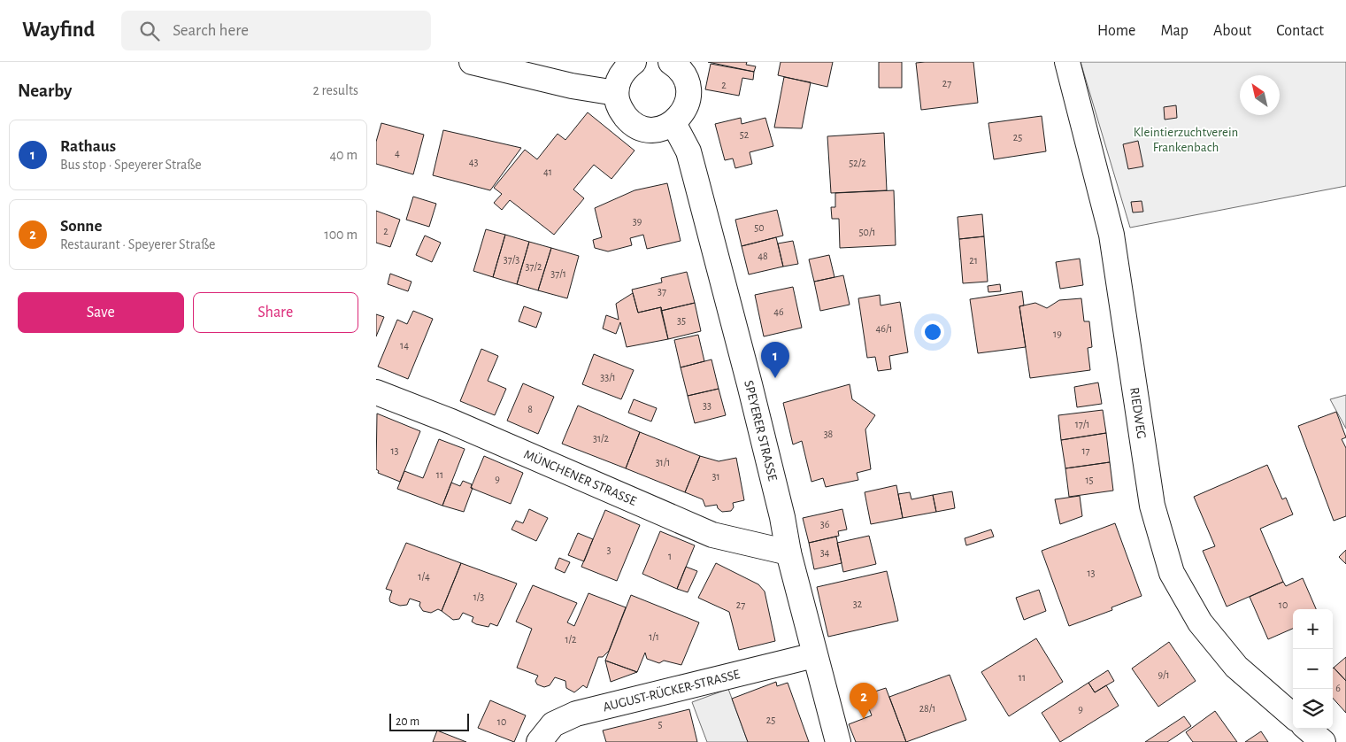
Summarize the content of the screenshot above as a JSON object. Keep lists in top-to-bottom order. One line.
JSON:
{"streets":{"street":["RIEDWEG","SPEYERER STRASSE","MÜNCHENER STRASSE","AUGUST-RÜCKER-STRASSE"]},"crossings":[["SPEYERER STRASSE","MÜNCHENER STRASSE"],["SPEYERER STRASSE","AUGUST-RÜCKER-STRASSE"]],"parks":["Kleintierzuchtverein Frankenbach"],"house_numbers":["27","2","52","25","4","43","52/2","41","39","50","2","50/1","48","37/3","21","37/2","37/1","37","46","35","46/1","19","14","33/1","33","8","17/1","38","31/2","13","17","31/1","11","31","9","15","36","3","34","1","13","1/4","1/3","32","27","10","1/1","1/2","9/1","11","6","28/1","9","25","10","5"],"scale_bar":"20 m","north":"top left","page":{"header":"Wayfind","search":"Search here","nav":["Home","Map","About","Contact"],"heading":["Nearby","2 results"],"list":[{"mark":"1","name":"Rathaus","note":"Bus stop · Speyerer Straße","value":"40 m"},{"mark":"2","name":"Sonne","note":"Restaurant · Speyerer Straße","value":"100 m"}],"buttons":["Save","Share"],"pins":["1","2"],"map_buttons":["+","−"],"scale":"20 m"}}
